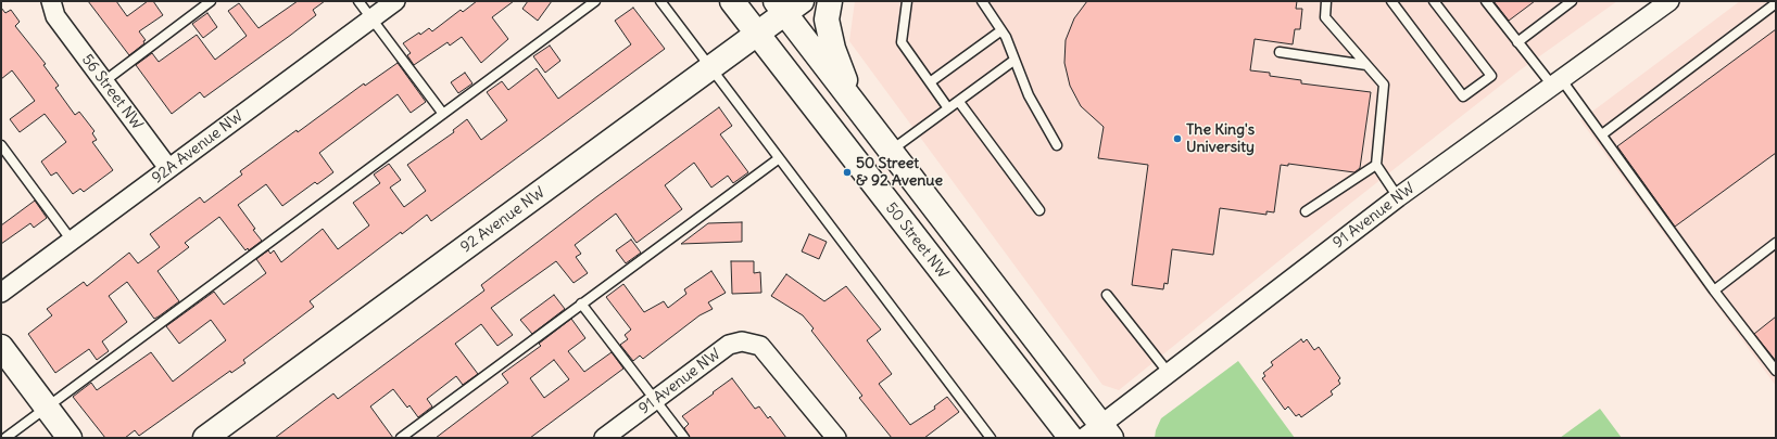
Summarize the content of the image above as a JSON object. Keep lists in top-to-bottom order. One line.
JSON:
{"streets":{"main road":["92 Avenue NW","50 Street NW"],"street":["56 Street NW","92A Avenue NW","91 Avenue NW"]},"crossings":[["56 Street NW","92A Avenue NW"],["92 Avenue NW","50 Street NW"]],"places":["The King's University","50 Street & 92 Avenue"]}
